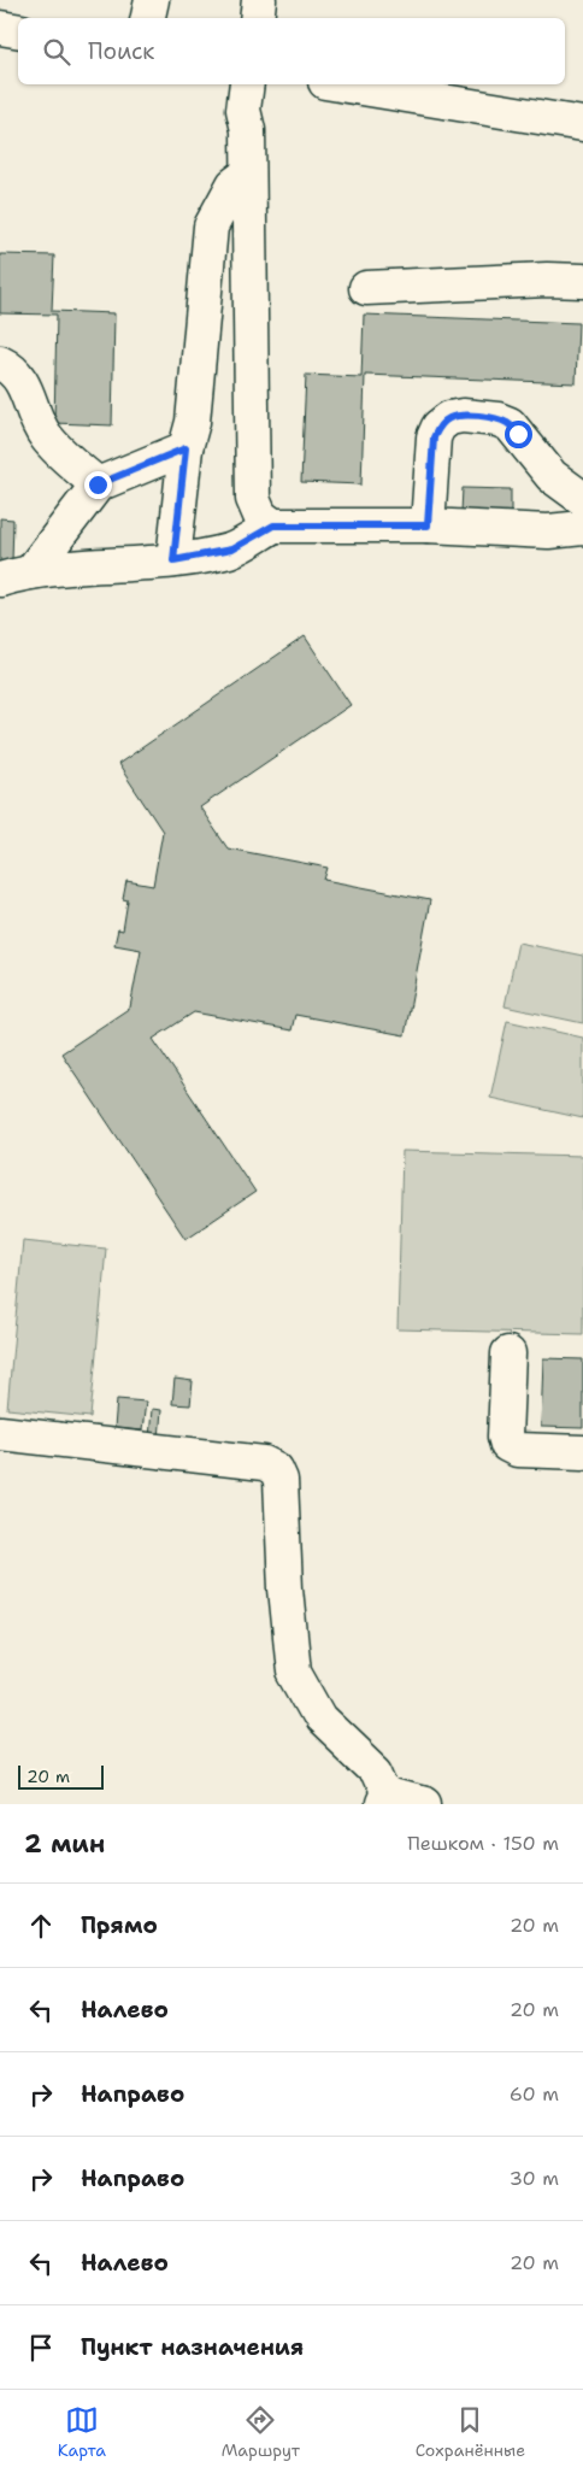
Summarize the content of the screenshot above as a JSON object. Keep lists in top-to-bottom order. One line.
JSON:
{"scale_bar":"20 m","page":{"search":"Поиск","scale":"20 m","heading":["2 мин","Пешком · 150 m"],"list":[["Прямо","20 m"],["Налево","20 m"],["Направо","60 m"],["Направо","30 m"],["Налево","20 m"],"Пункт назначения"],"nav":["Карта","Маршрут","Сохранённые"]}}
